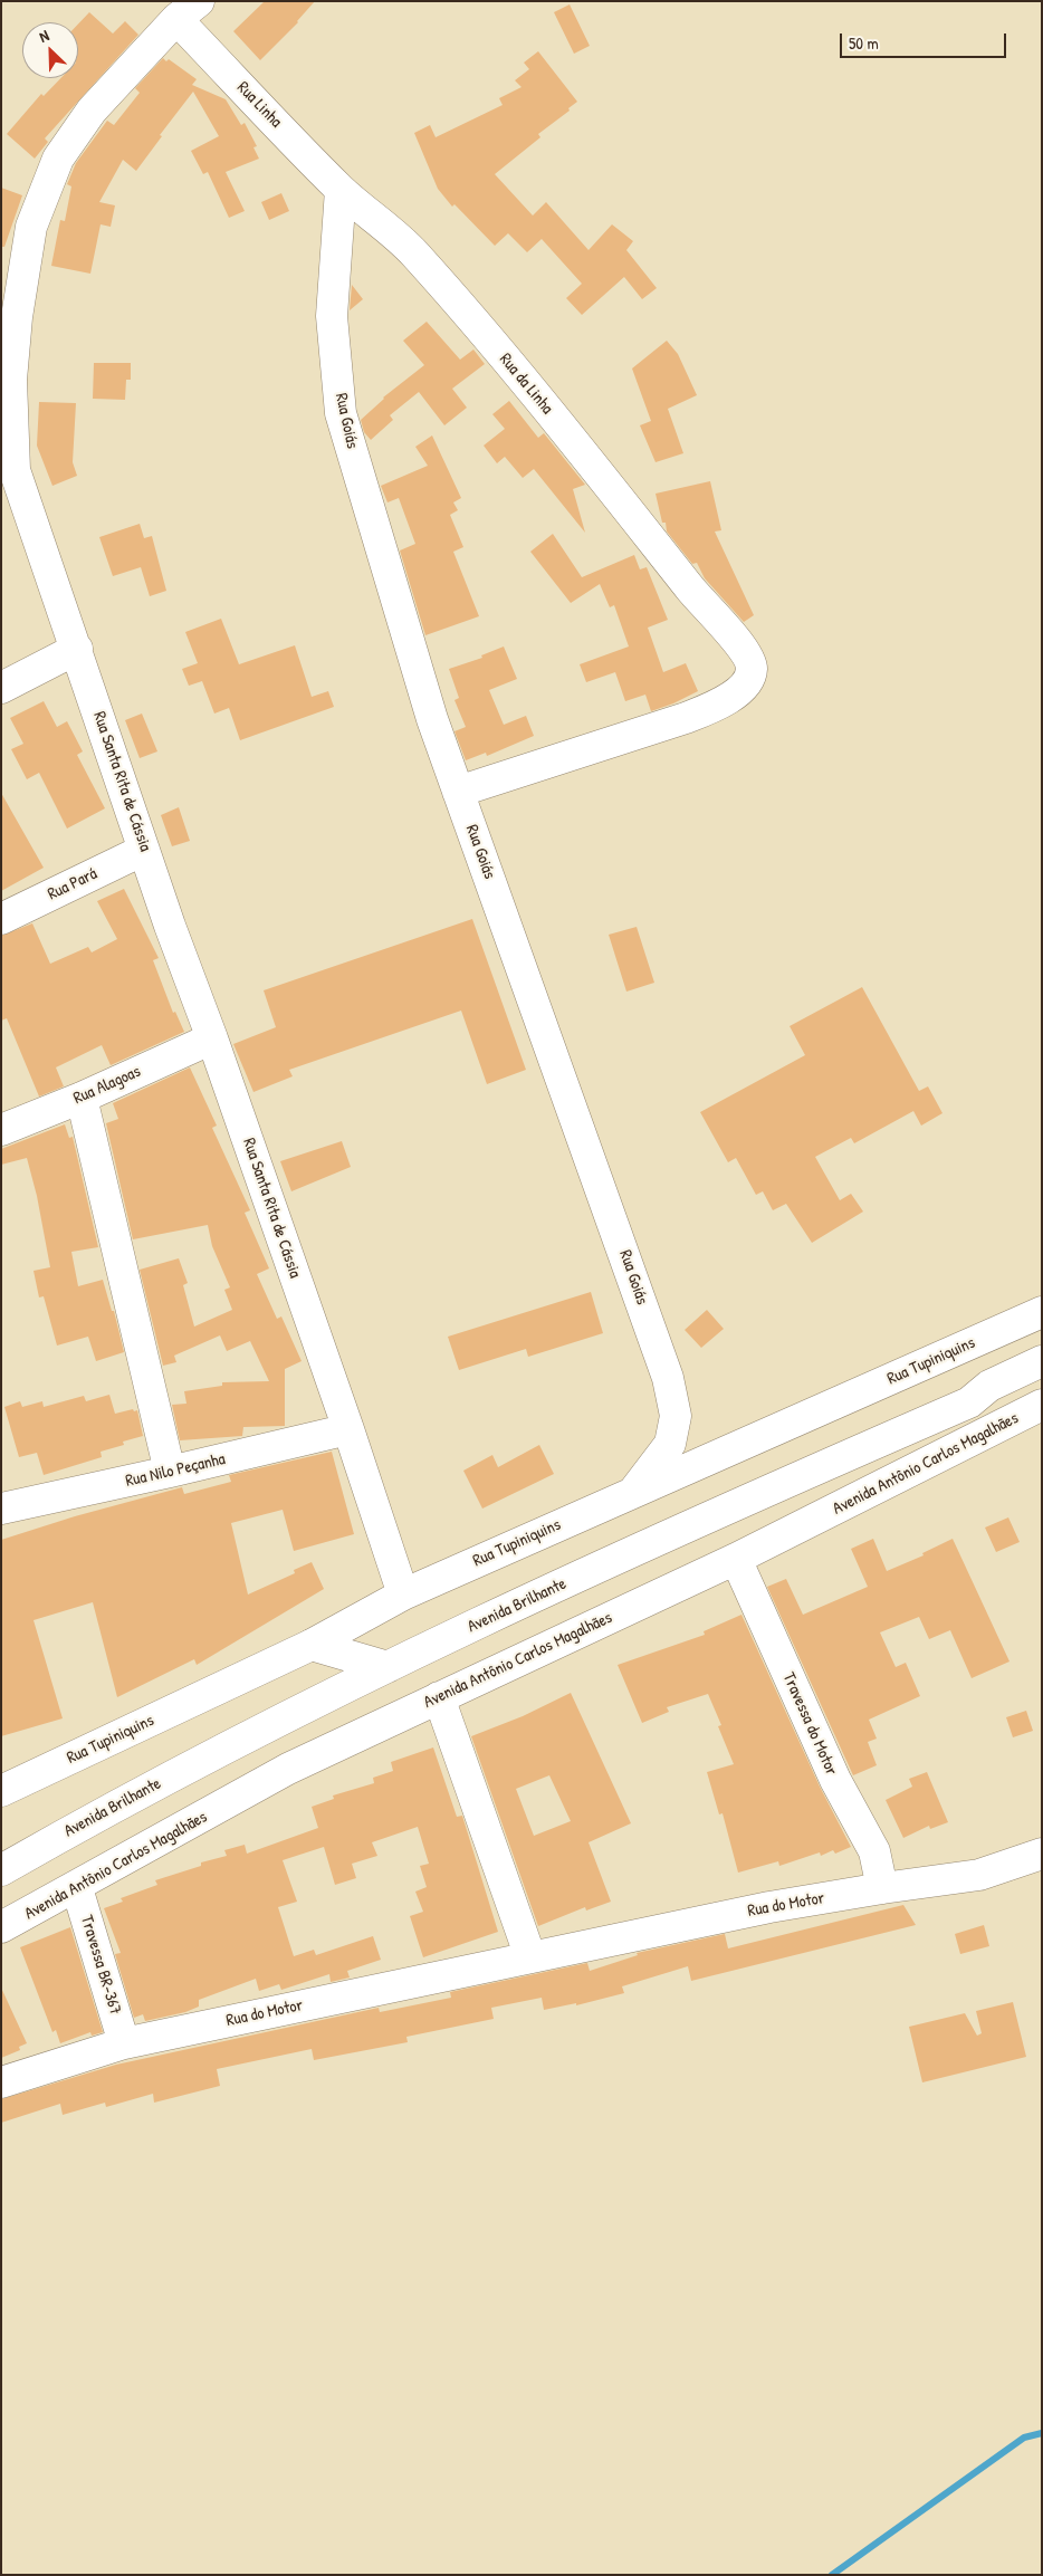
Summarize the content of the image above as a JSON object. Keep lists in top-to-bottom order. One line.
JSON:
{"streets":{"street":["Rua Linha","Rua da Linha","Rua Goiás","Rua Santa Rita de Cássia","Rua Pará","Rua Alagoas","Rua Tupiniquins","Avenida Antônio Carlos Magalhães","Rua Nilo Peçanha","Avenida Brilhante","Travessa do Motor","Rua do Motor","Travessa BR-367"]},"crossings":[["Rua Linha","Rua da Linha"],["Rua Linha","Rua Goiás"],["Rua Linha","Rua Santa Rita de Cássia"],["Rua da Linha","Rua Goiás"],["Rua Goiás","Rua Tupiniquins"],["Rua Santa Rita de Cássia","Rua Pará"],["Rua Santa Rita de Cássia","Rua Alagoas"],["Rua Santa Rita de Cássia","Rua Tupiniquins"],["Rua Santa Rita de Cássia","Rua Nilo Peçanha"],["Avenida Antônio Carlos Magalhães","Travessa do Motor"],["Avenida Antônio Carlos Magalhães","Travessa BR-367"],["Travessa do Motor","Rua do Motor"],["Rua do Motor","Travessa BR-367"]],"scale_bar":"50 m","north":"top left"}
